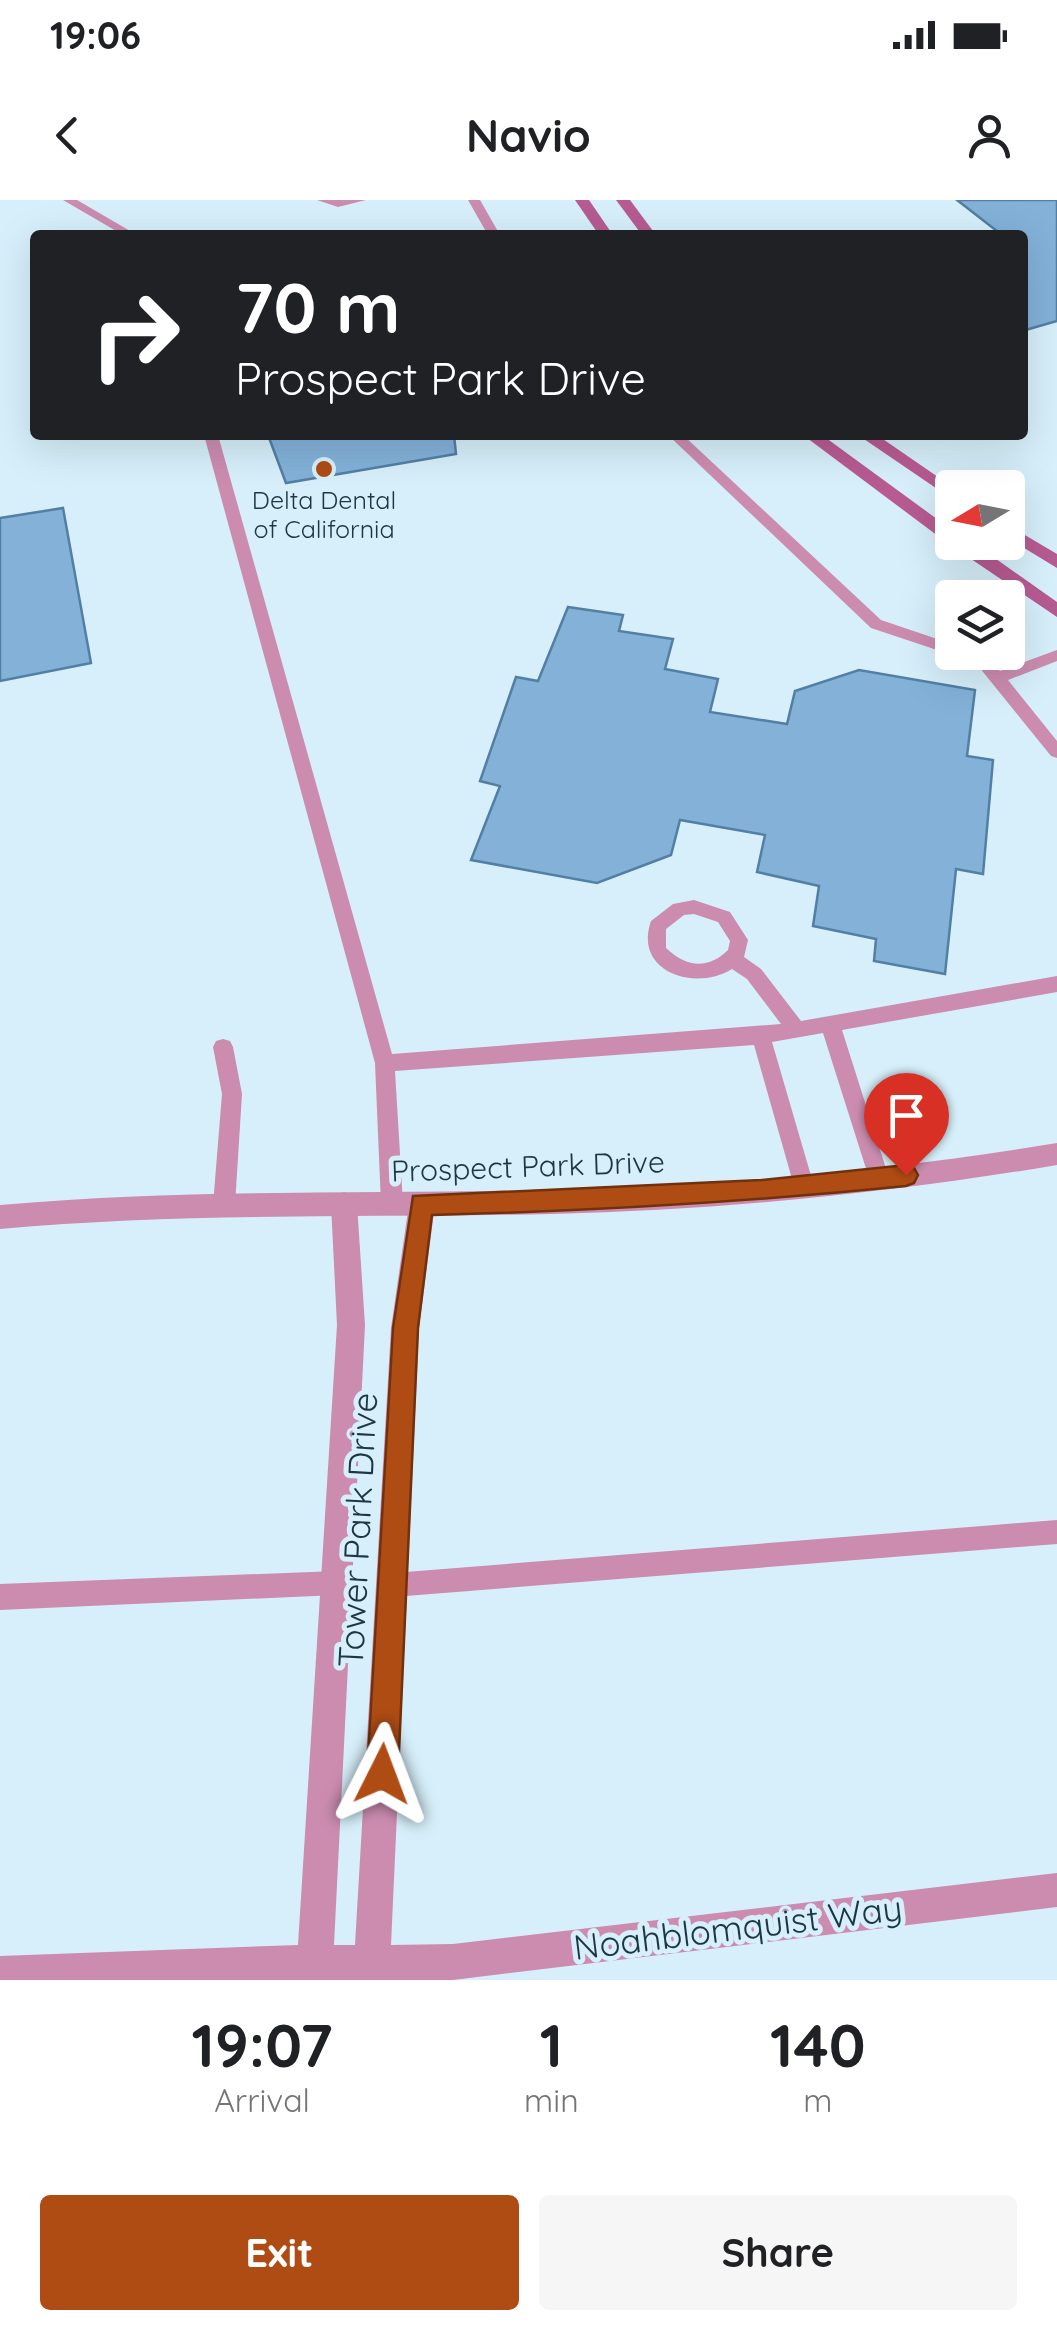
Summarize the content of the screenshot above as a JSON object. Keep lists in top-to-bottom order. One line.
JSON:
{"streets":{"street":["Prospect Park Drive","Tower Park Drive","Noahblomquist Way"]},"crossings":[["Prospect Park Drive","Tower Park Drive"],["Tower Park Drive","Noahblomquist Way"]],"places":["Delta Dental of California"],"north":"left","page":{"status":"19:06","header":"Navio","turn":["70 m","Prospect Park Drive"],"eta":["19:07","Arrival","1","min","140","m"],"buttons":["Exit","Share"]}}
